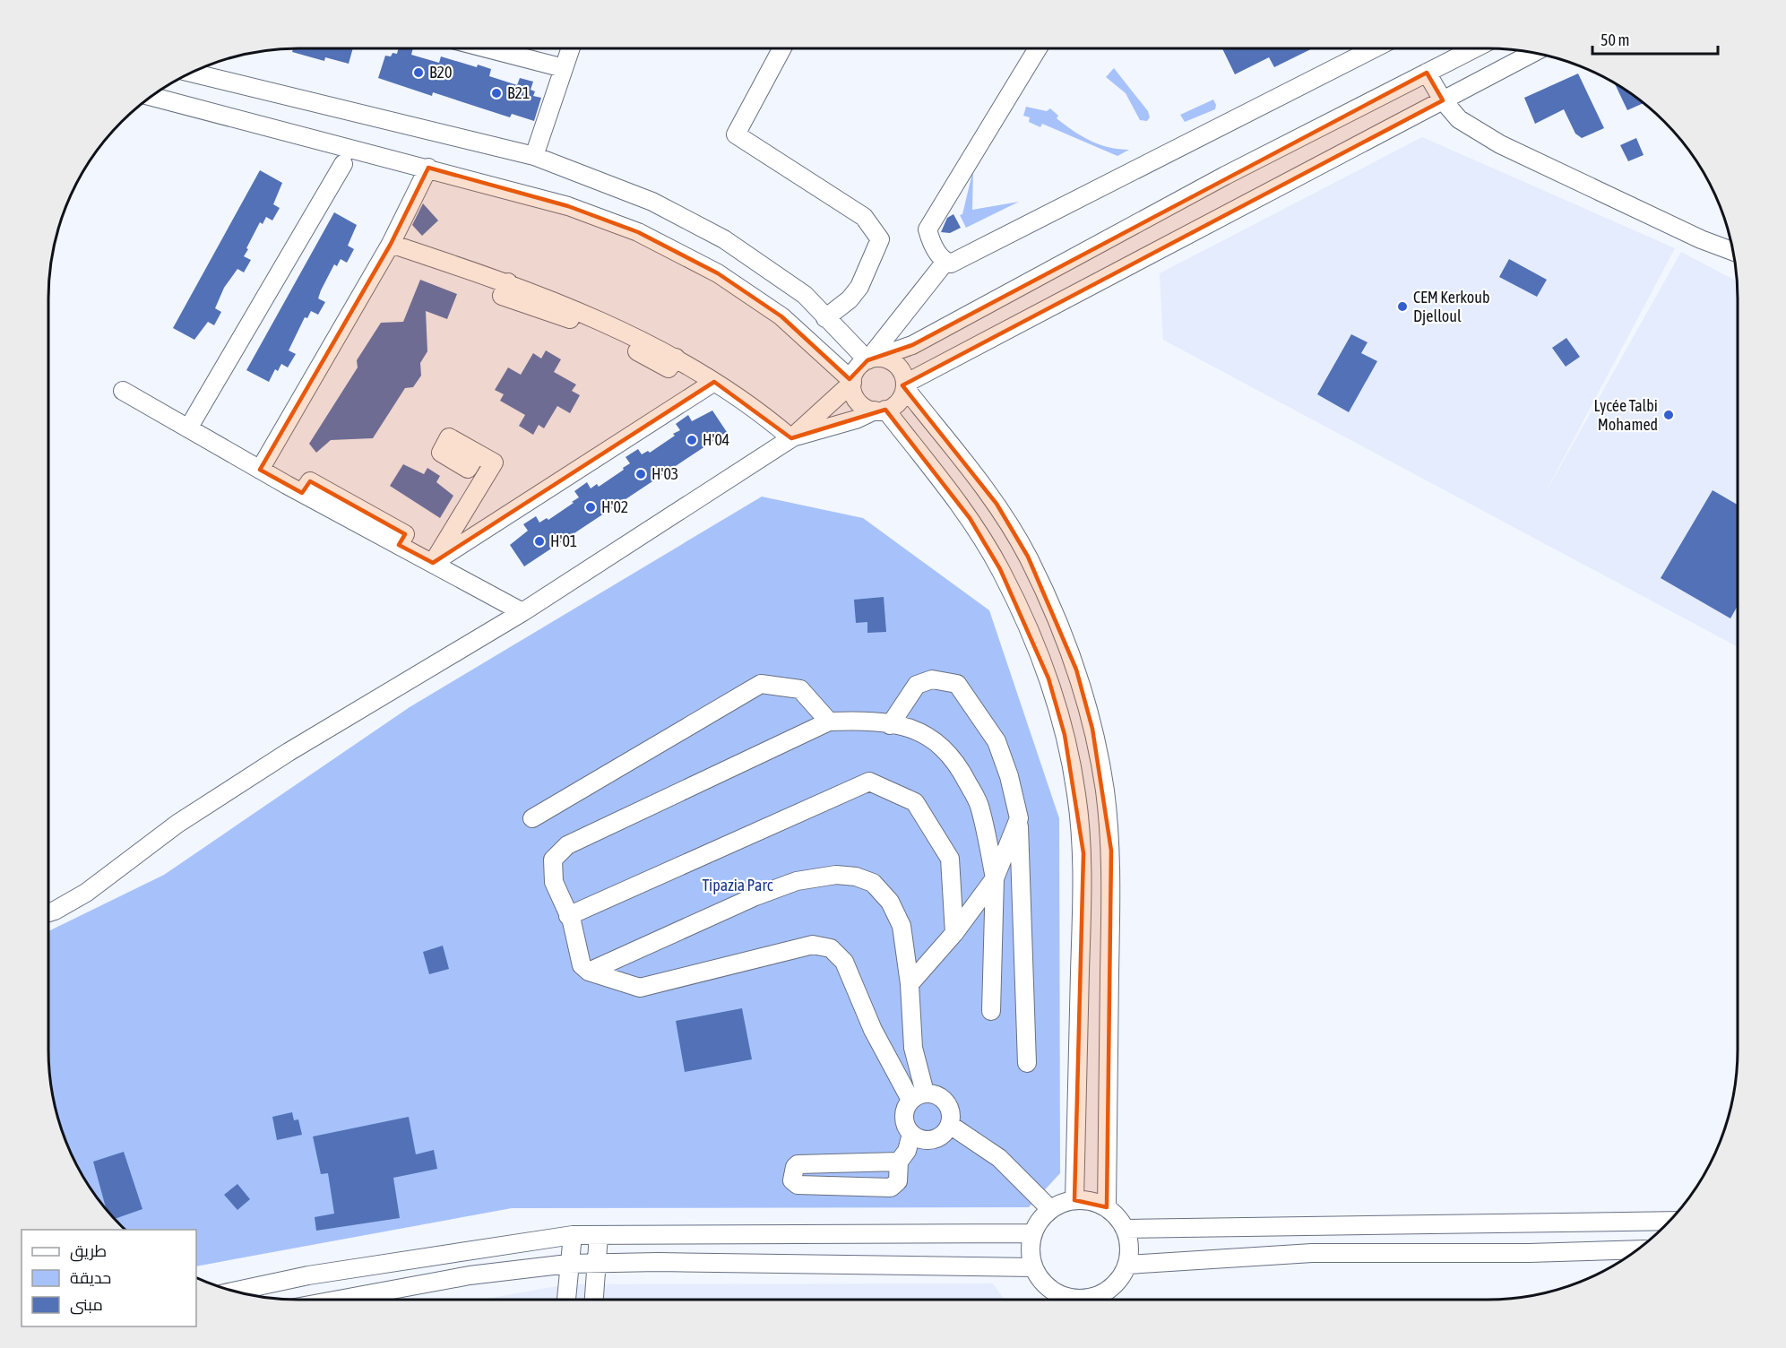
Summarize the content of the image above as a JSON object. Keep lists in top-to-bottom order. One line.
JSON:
{"parks":["Tipazia Parc"],"places":["B20","B21","CEM Kerkoub Djelloul","Lycée Talbi Mohamed","H'04","H'03","H'02","H'01"],"legend":["طريق","حديقة","مبنى"],"scale_bar":"50 m"}
